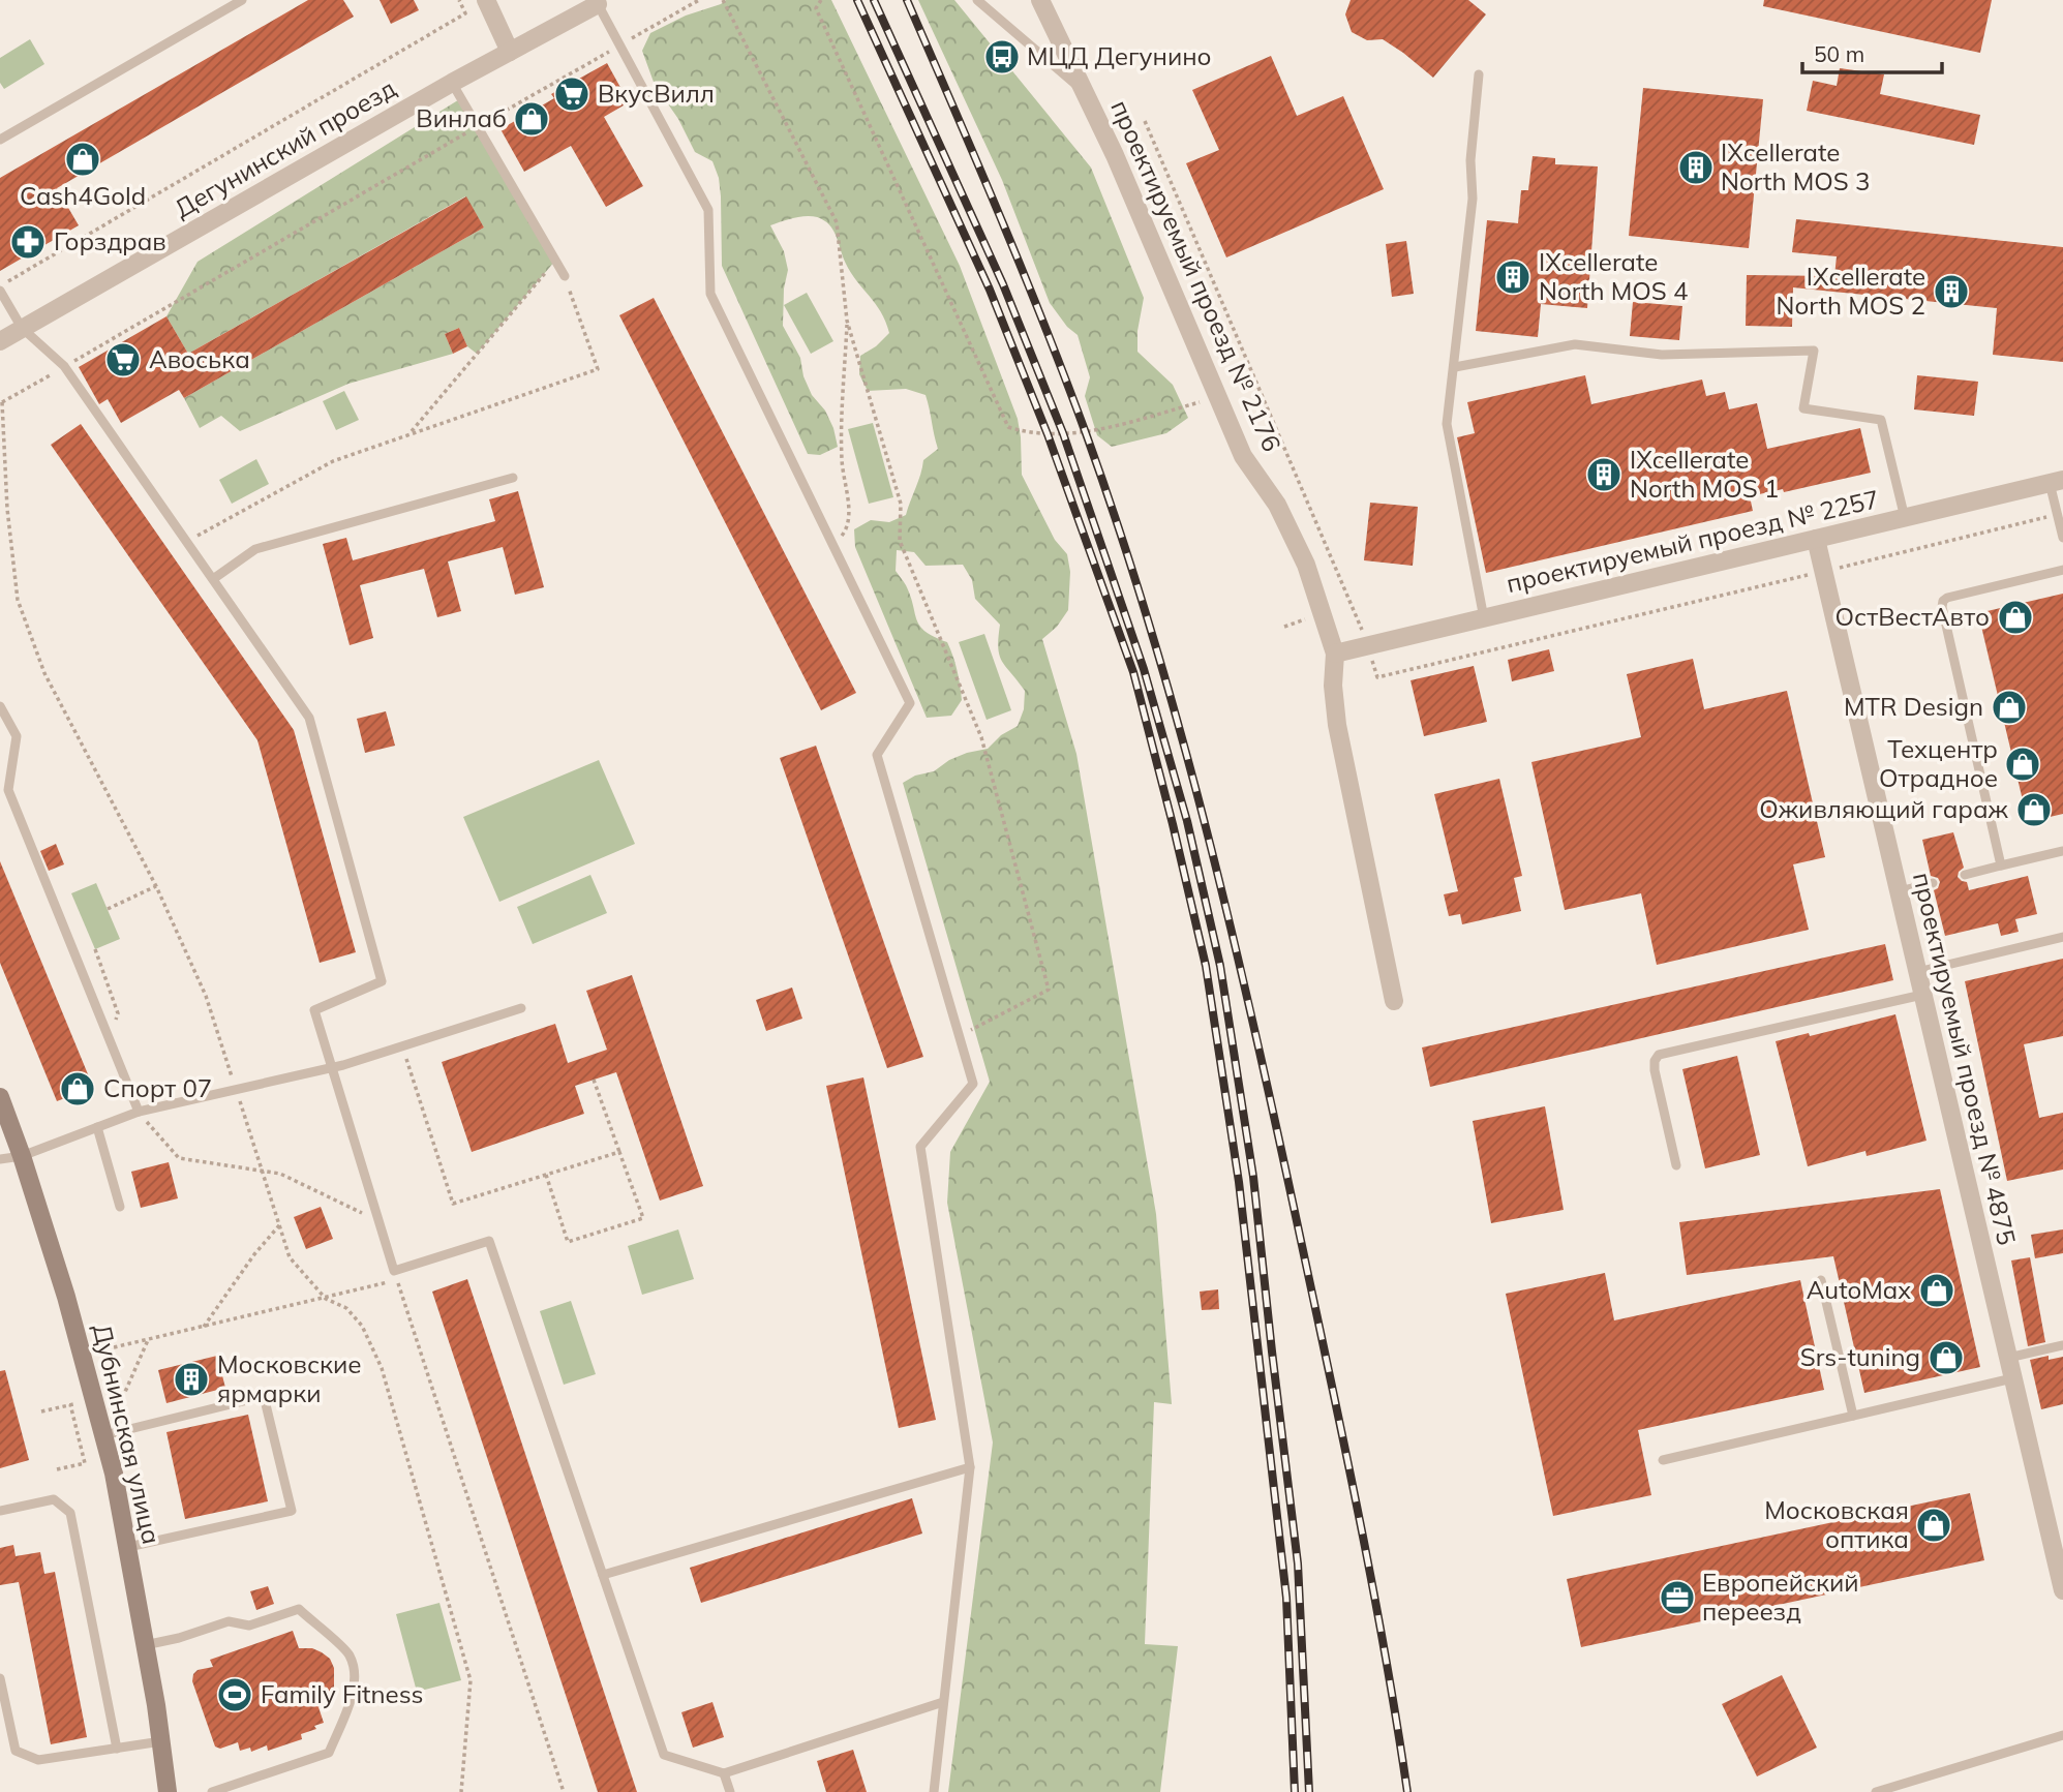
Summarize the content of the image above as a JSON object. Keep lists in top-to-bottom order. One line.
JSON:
{"streets":{"main road":["Дубнинская улица"],"street":["Дегунинский проезд","проектируемый проезд № 2176","проектируемый проезд № 2257","проектируемый проезд № 4875"]},"crossings":[["проектируемый проезд № 2176","проектируемый проезд № 2257"],["проектируемый проезд № 2257","проектируемый проезд № 4875"]],"places":{"bus stop":["МЦД Дегунино"],"supermarket":["ВкусВилл","Авоська"],"shop":["Винлаб","Cash4Gold","ОстВестАвто","MTR Design","Техцентр Отрадное","Оживляющий гараж","Спорт 07","AutoMax","Srs-tuning","Московская оптика"],"building":["IXcellerate North MOS 3","IXcellerate North MOS 4","IXcellerate North MOS 2","IXcellerate North MOS 1","Московские ярмарки"],"pharmacy":["Горздрав"],"office":["Европейский переезд"],"sports":["Family Fitness"]},"scale_bar":"50 m"}
